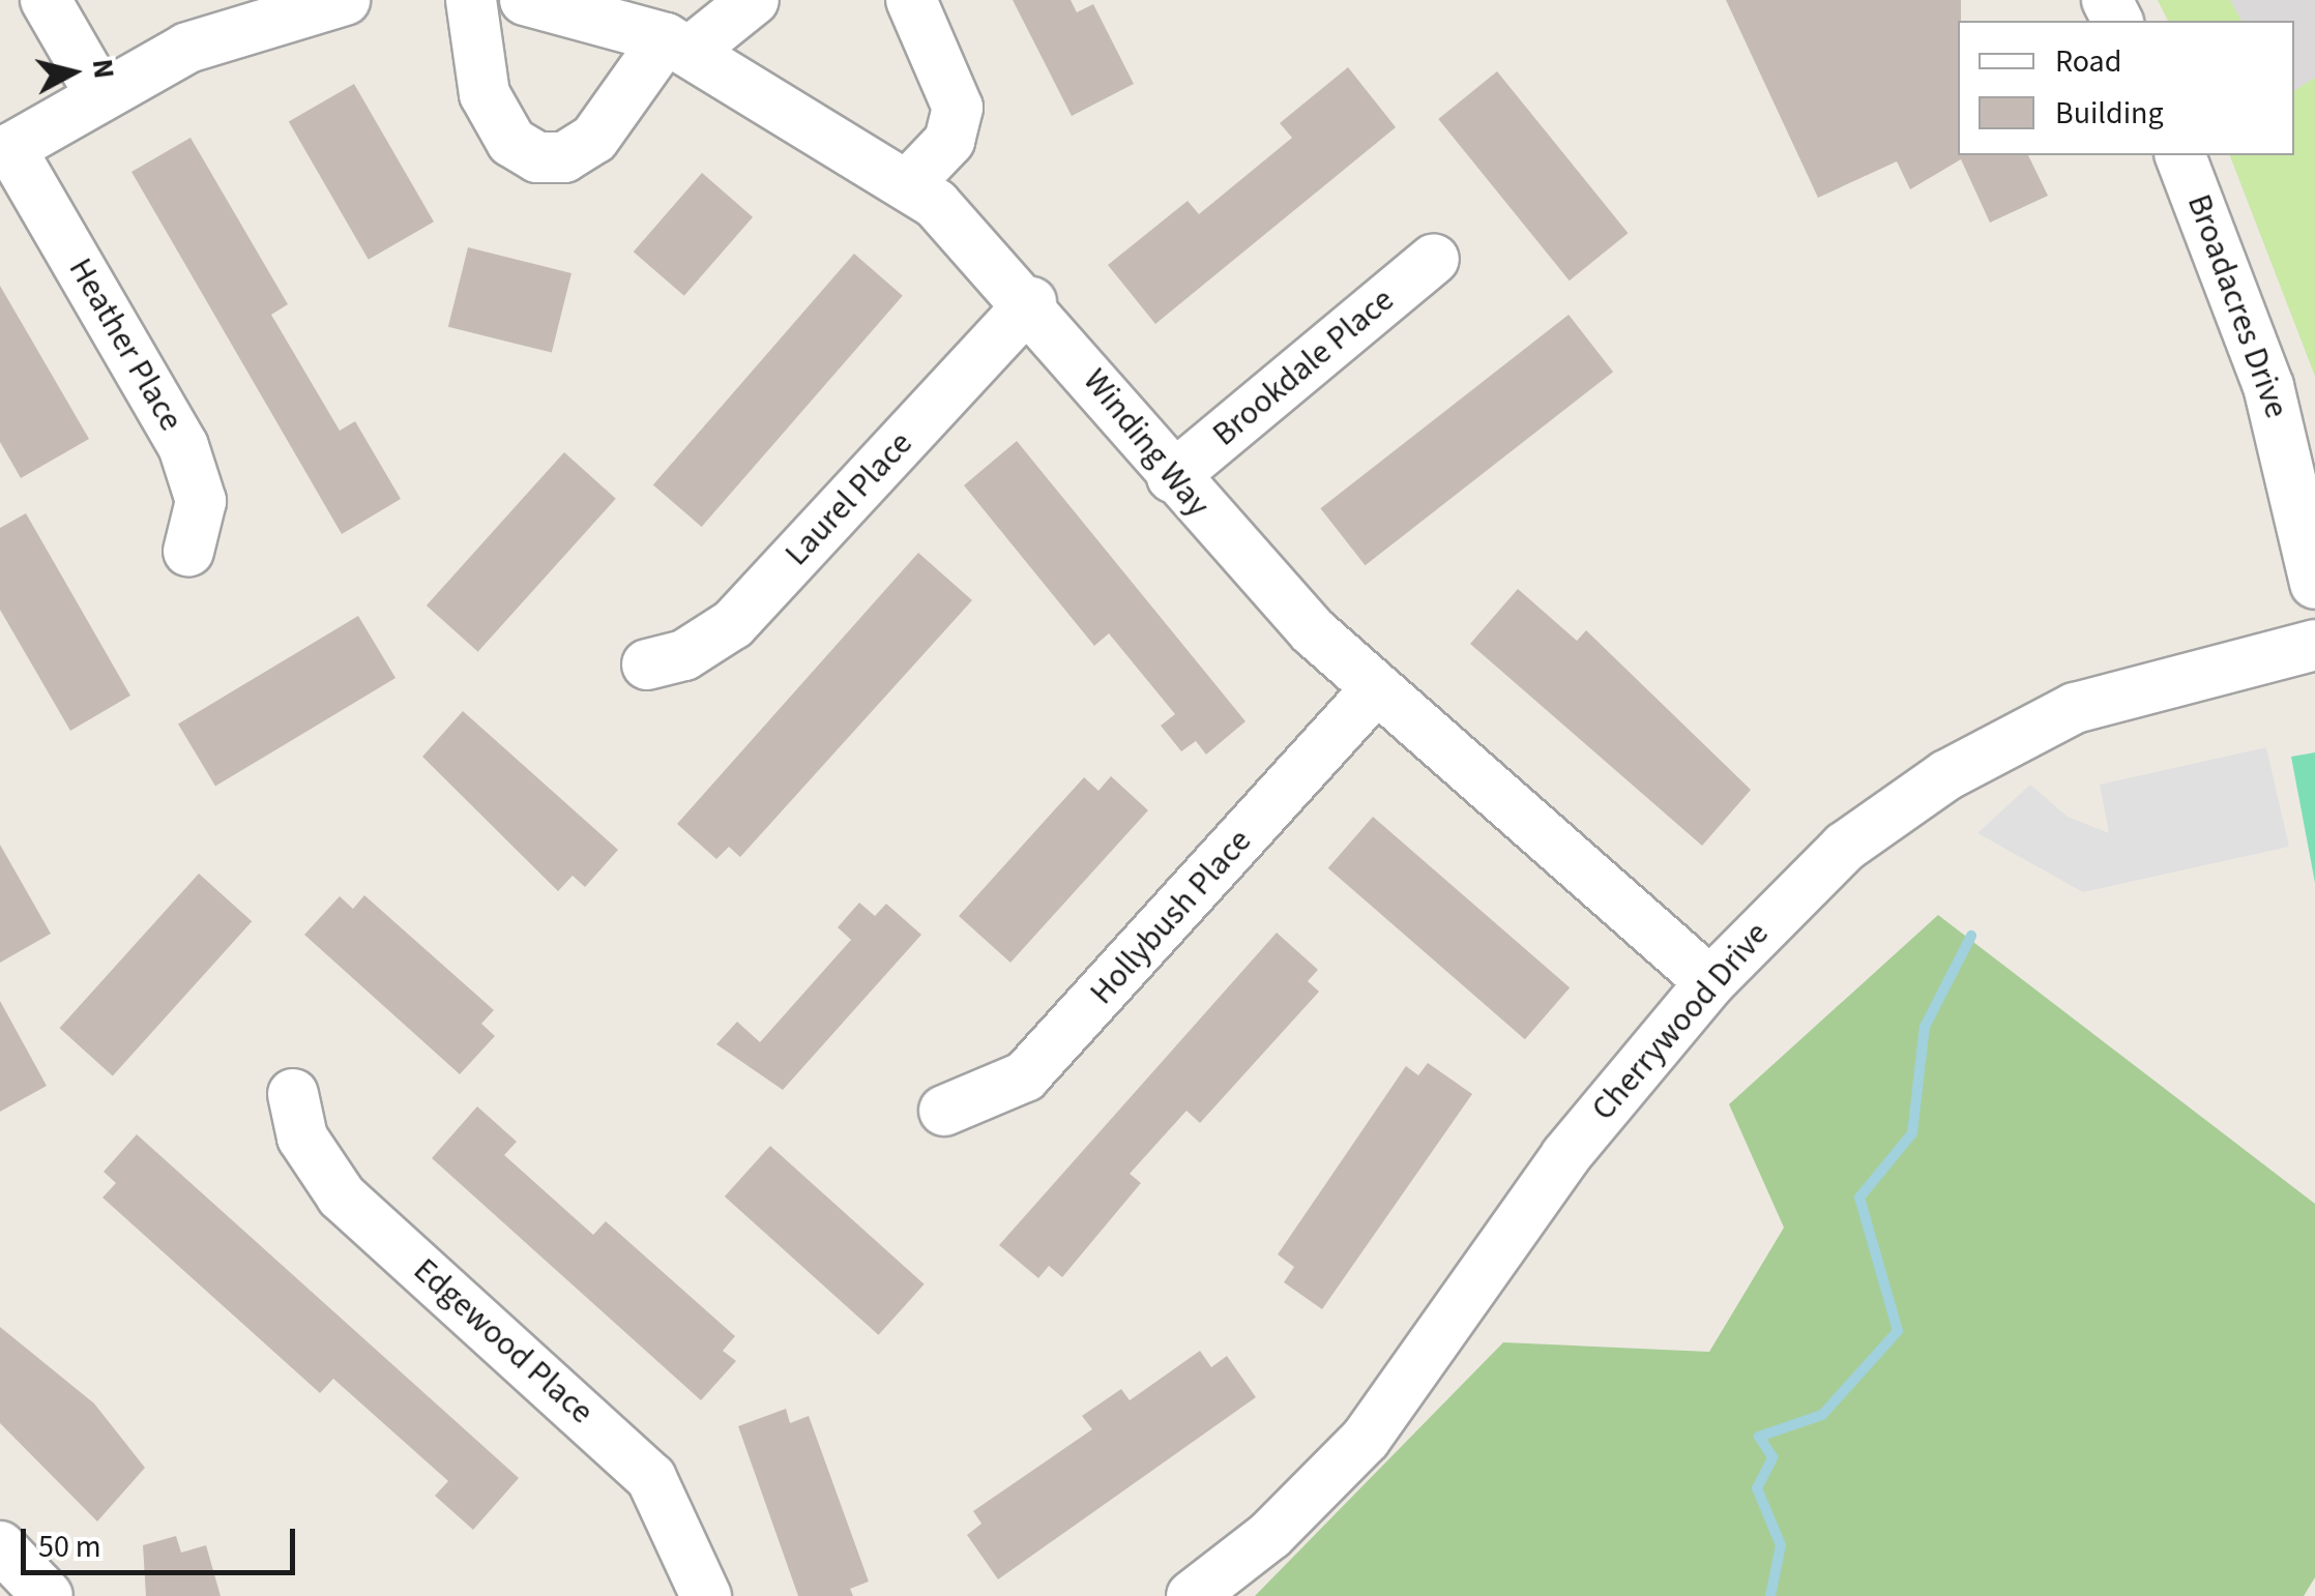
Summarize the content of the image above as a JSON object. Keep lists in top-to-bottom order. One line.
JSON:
{"streets":{"street":["Broadacres Drive","Heather Place","Brookdale Place","Winding Way","Laurel Place","Hollybush Place","Cherrywood Drive","Edgewood Place"]},"crossings":[["Brookdale Place","Winding Way"],["Winding Way","Laurel Place"],["Winding Way","Hollybush Place"],["Winding Way","Cherrywood Drive"]],"legend":["Road","Building"],"scale_bar":"50 m","north":"right"}
